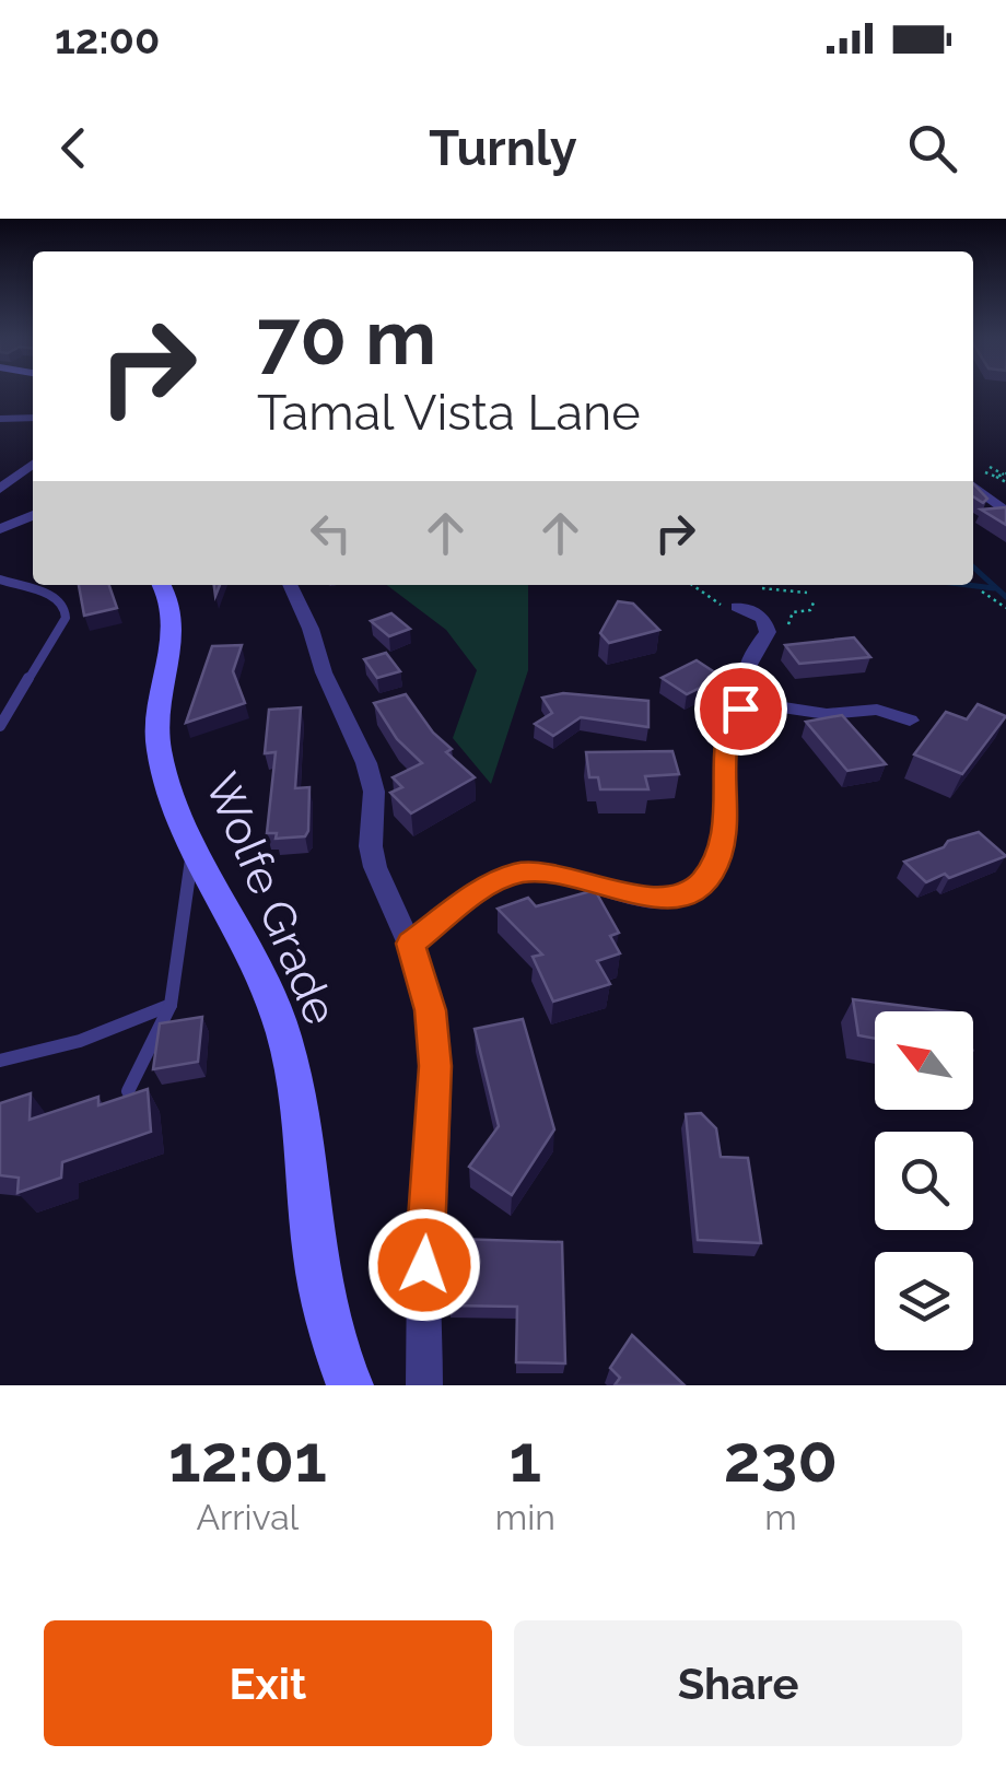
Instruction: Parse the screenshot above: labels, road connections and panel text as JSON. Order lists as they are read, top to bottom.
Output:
{
  "streets": {
    "street": ["Wolfe Grade"]
  },
  "north": "top left",
  "page": {
    "status": "12:00",
    "header": "Turnly",
    "turn": ["70 m", "Tamal Vista Lane"],
    "eta": [
      "12:01",
      "Arrival",
      "1",
      "min",
      "230",
      "m"
    ],
    "buttons": ["Exit", "Share"]
  }
}
